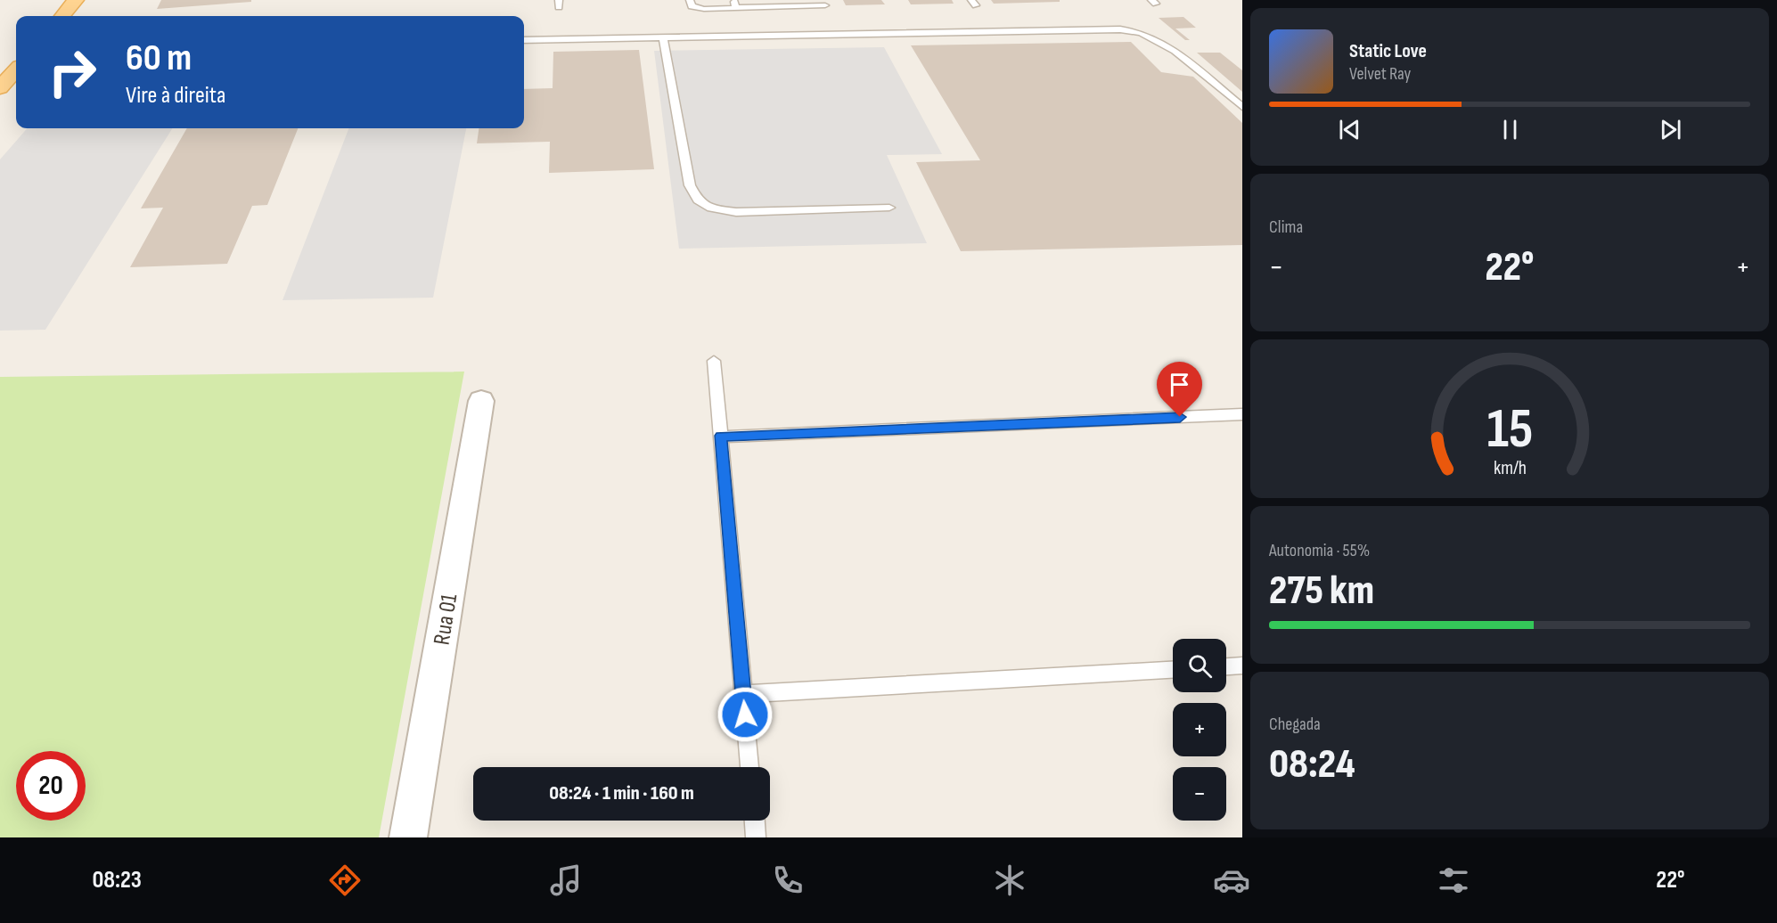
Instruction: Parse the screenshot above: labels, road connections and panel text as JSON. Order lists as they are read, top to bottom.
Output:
{
  "streets": {
    "street": ["Rua 01"]
  },
  "page": {
    "turn": ["60 m", "Vire à direita"],
    "song": ["Static Love", "Velvet Ray"],
    "tile": [
      "Clima",
      ["Autonomia · 55%", "275 km"],
      ["Chegada", "08:24"]
    ],
    "heat": ["−", "22°", "+"],
    "map_buttons": ["+", "−"],
    "limit": "20",
    "trip": "08:24 · 1 min · 160 m",
    "tabs": ["08:23", "22°"],
    "gauge": ["15", "km/h"]
  }
}
